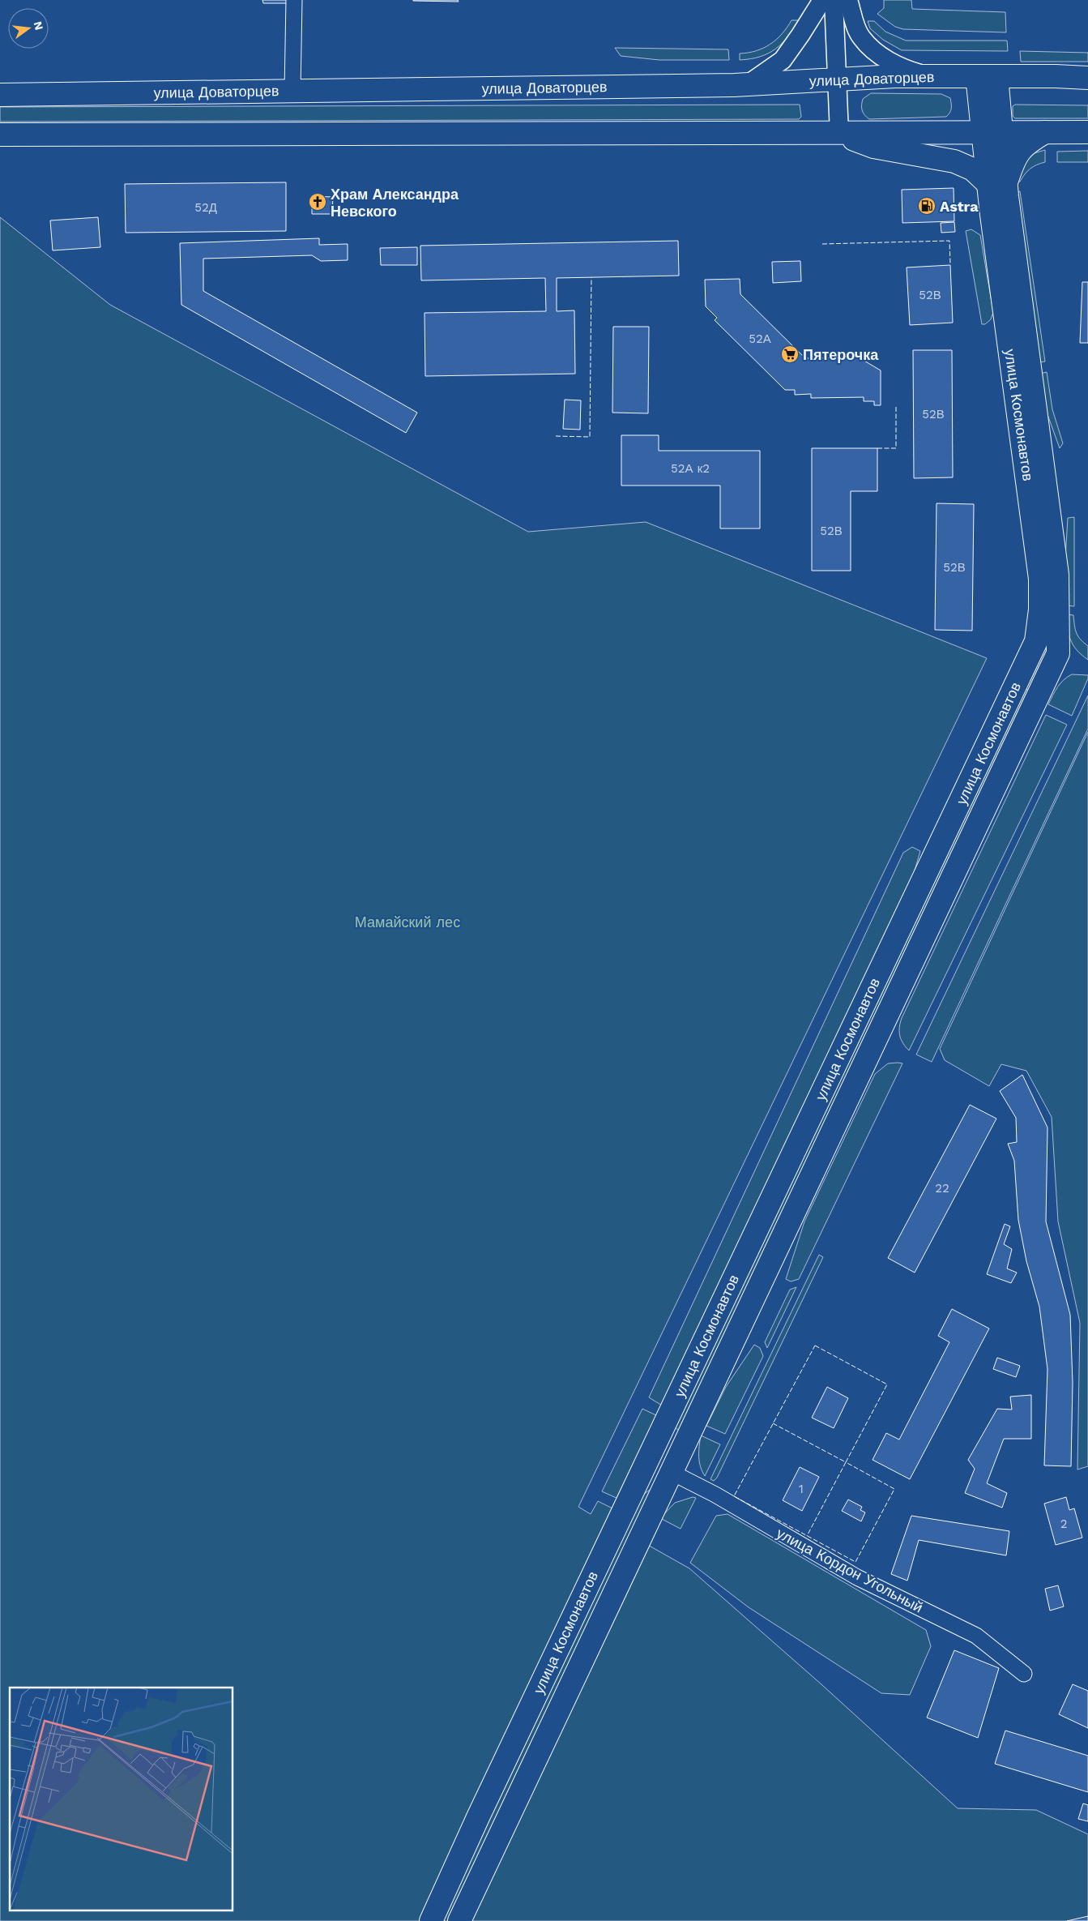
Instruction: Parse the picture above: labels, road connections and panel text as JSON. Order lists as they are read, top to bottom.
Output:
{
  "streets": {
    "main road": ["улица Доваторцев", "улица Космонавтов"],
    "street": ["улица Кордон Угольный"]
  },
  "crossings": [
    ["улица Космонавтов", "улица Кордон Угольный"]
  ],
  "parks": ["Мамайский лес"],
  "places": {
    "church": ["Храм Александра Невского"],
    "fuel station": ["Astra"],
    "supermarket": ["Пятерочка"]
  },
  "house_numbers": [
    "52Д",
    "52В",
    "52А",
    "52В",
    "52А к2",
    "52В",
    "52В",
    "22",
    "1",
    "2"
  ],
  "north": "right"
}
